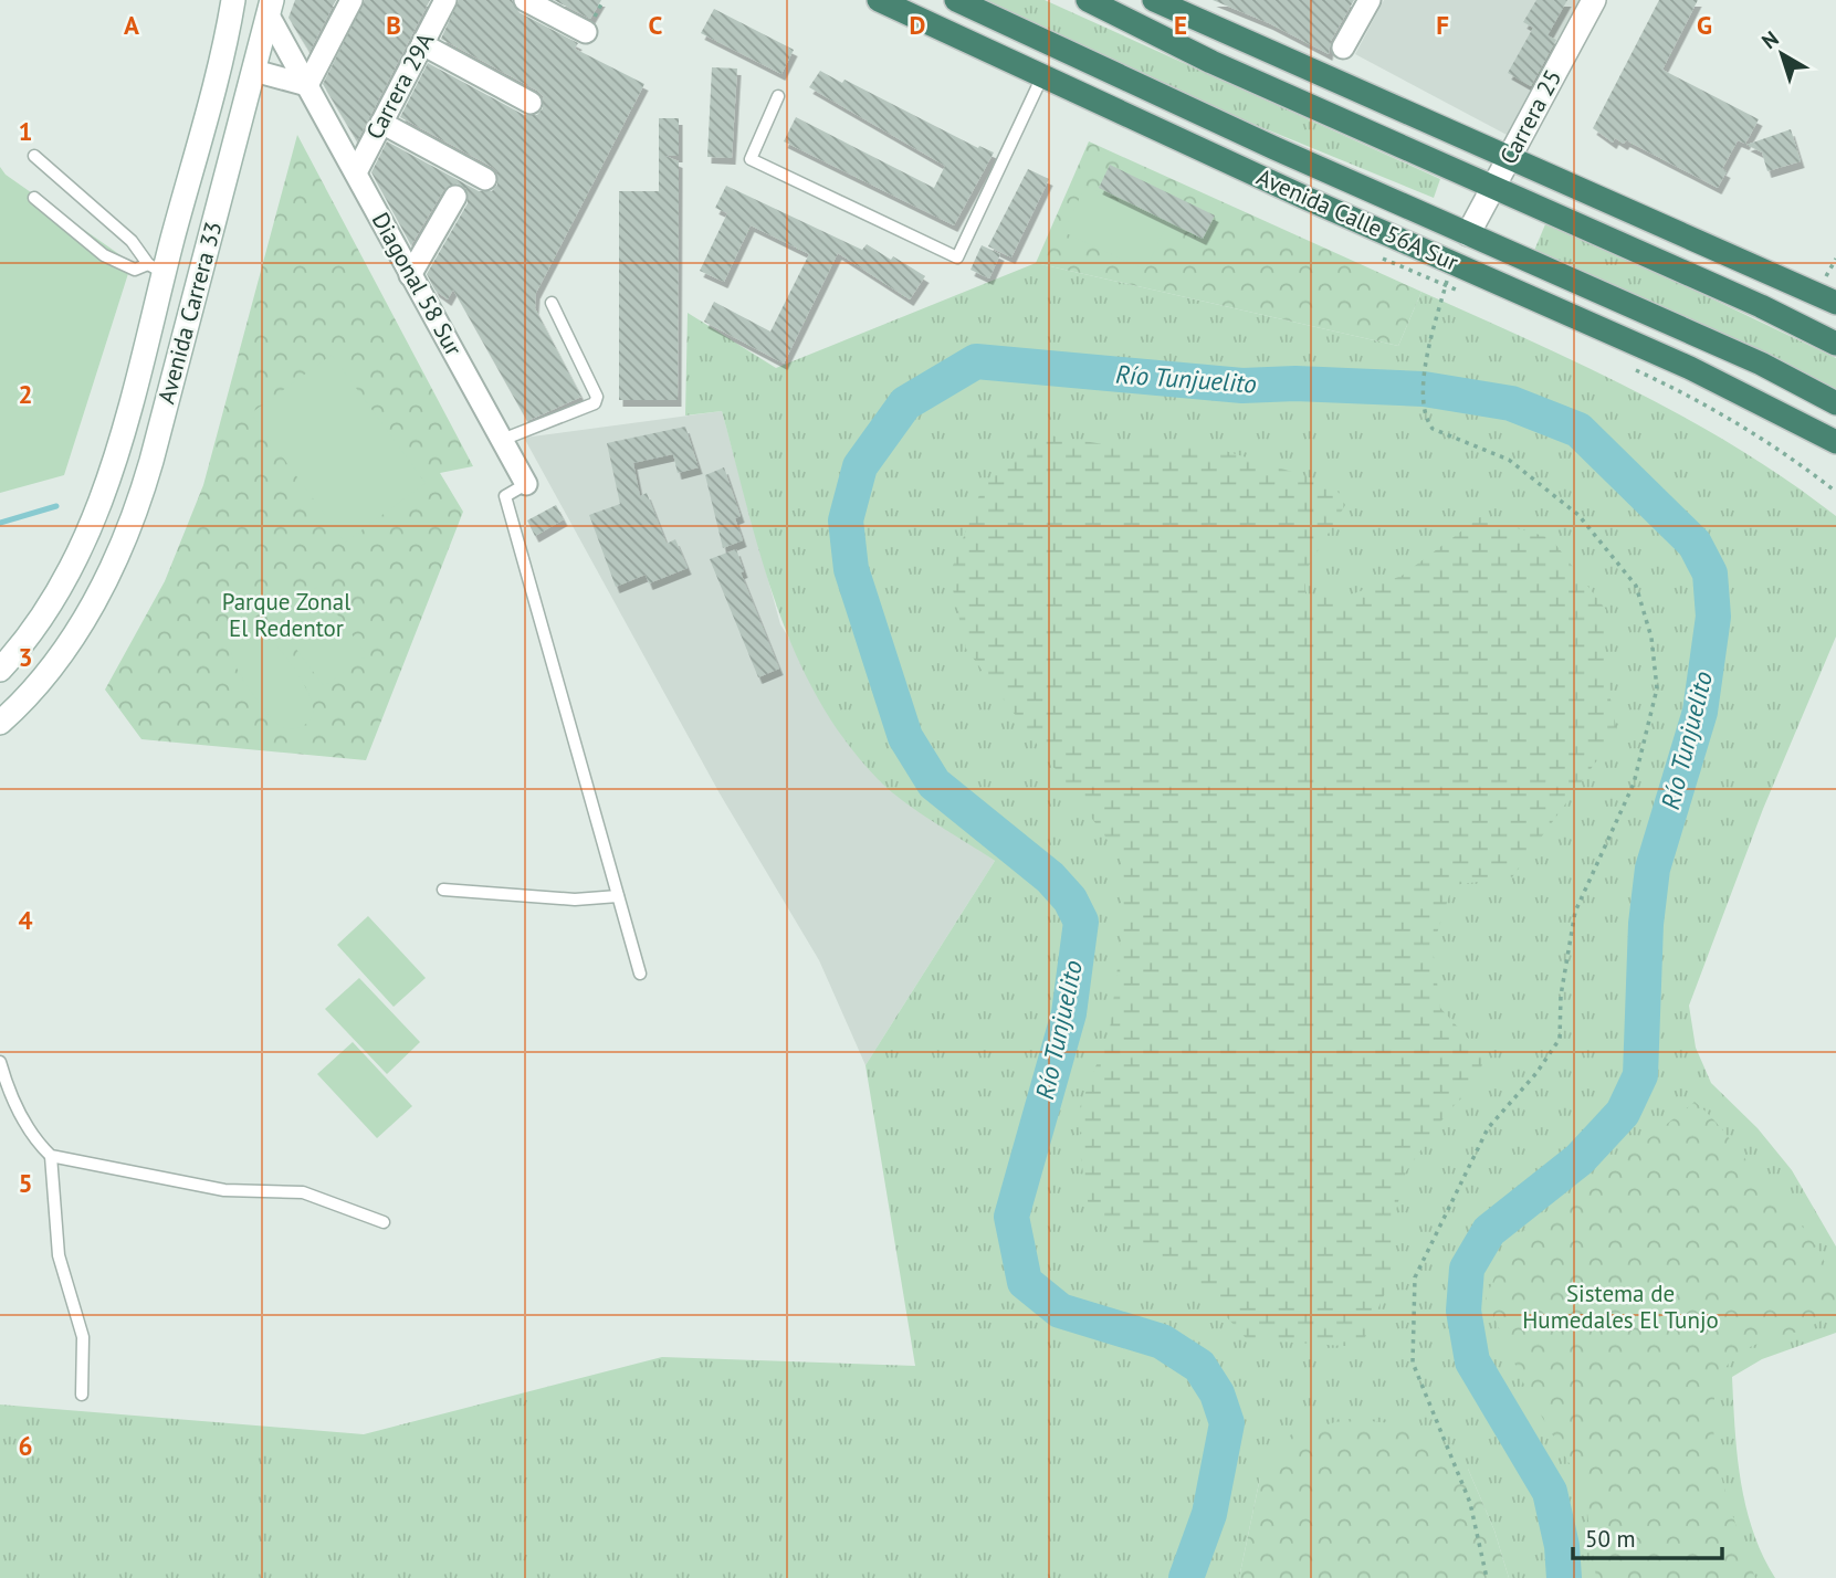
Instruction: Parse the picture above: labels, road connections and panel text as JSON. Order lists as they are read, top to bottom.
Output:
{
  "streets": {
    "highway": ["Avenida Calle 56A Sur"],
    "main road": ["Carrera 25", "Avenida Carrera 33"],
    "street": ["Carrera 29A", "Diagonal 58 Sur"]
  },
  "crossings": [
    ["Carrera 29A", "Diagonal 58 Sur"],
    ["Carrera 25", "Avenida Calle 56A Sur"],
    ["Diagonal 58 Sur", "Avenida Carrera 33"]
  ],
  "water": ["Río Tunjuelito"],
  "parks": ["Parque Zonal El Redentor", "Sistema de Humedales El Tunjo"],
  "scale_bar": "50 m",
  "north": "top left",
  "grid": {
    "columns": [
      "A",
      "B",
      "C",
      "D",
      "E",
      "F",
      "G"
    ],
    "rows": [
      "1",
      "2",
      "3",
      "4",
      "5",
      "6"
    ]
  }
}
